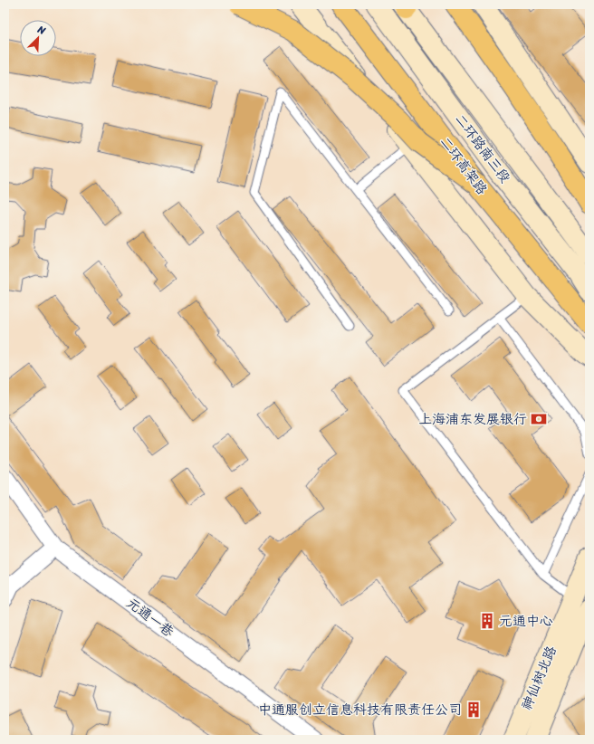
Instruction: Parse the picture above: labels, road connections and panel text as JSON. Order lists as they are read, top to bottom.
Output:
{
  "streets": {
    "highway": ["二环高架路"],
    "main road": ["二环路南三段", "神仙树北路"],
    "street": ["元通一巷"]
  },
  "places": {
    "bank": ["上海浦东发展银行"],
    "building": ["元通中心", "中通服创立信息科技有限责任公司"]
  },
  "north": "top right"
}
